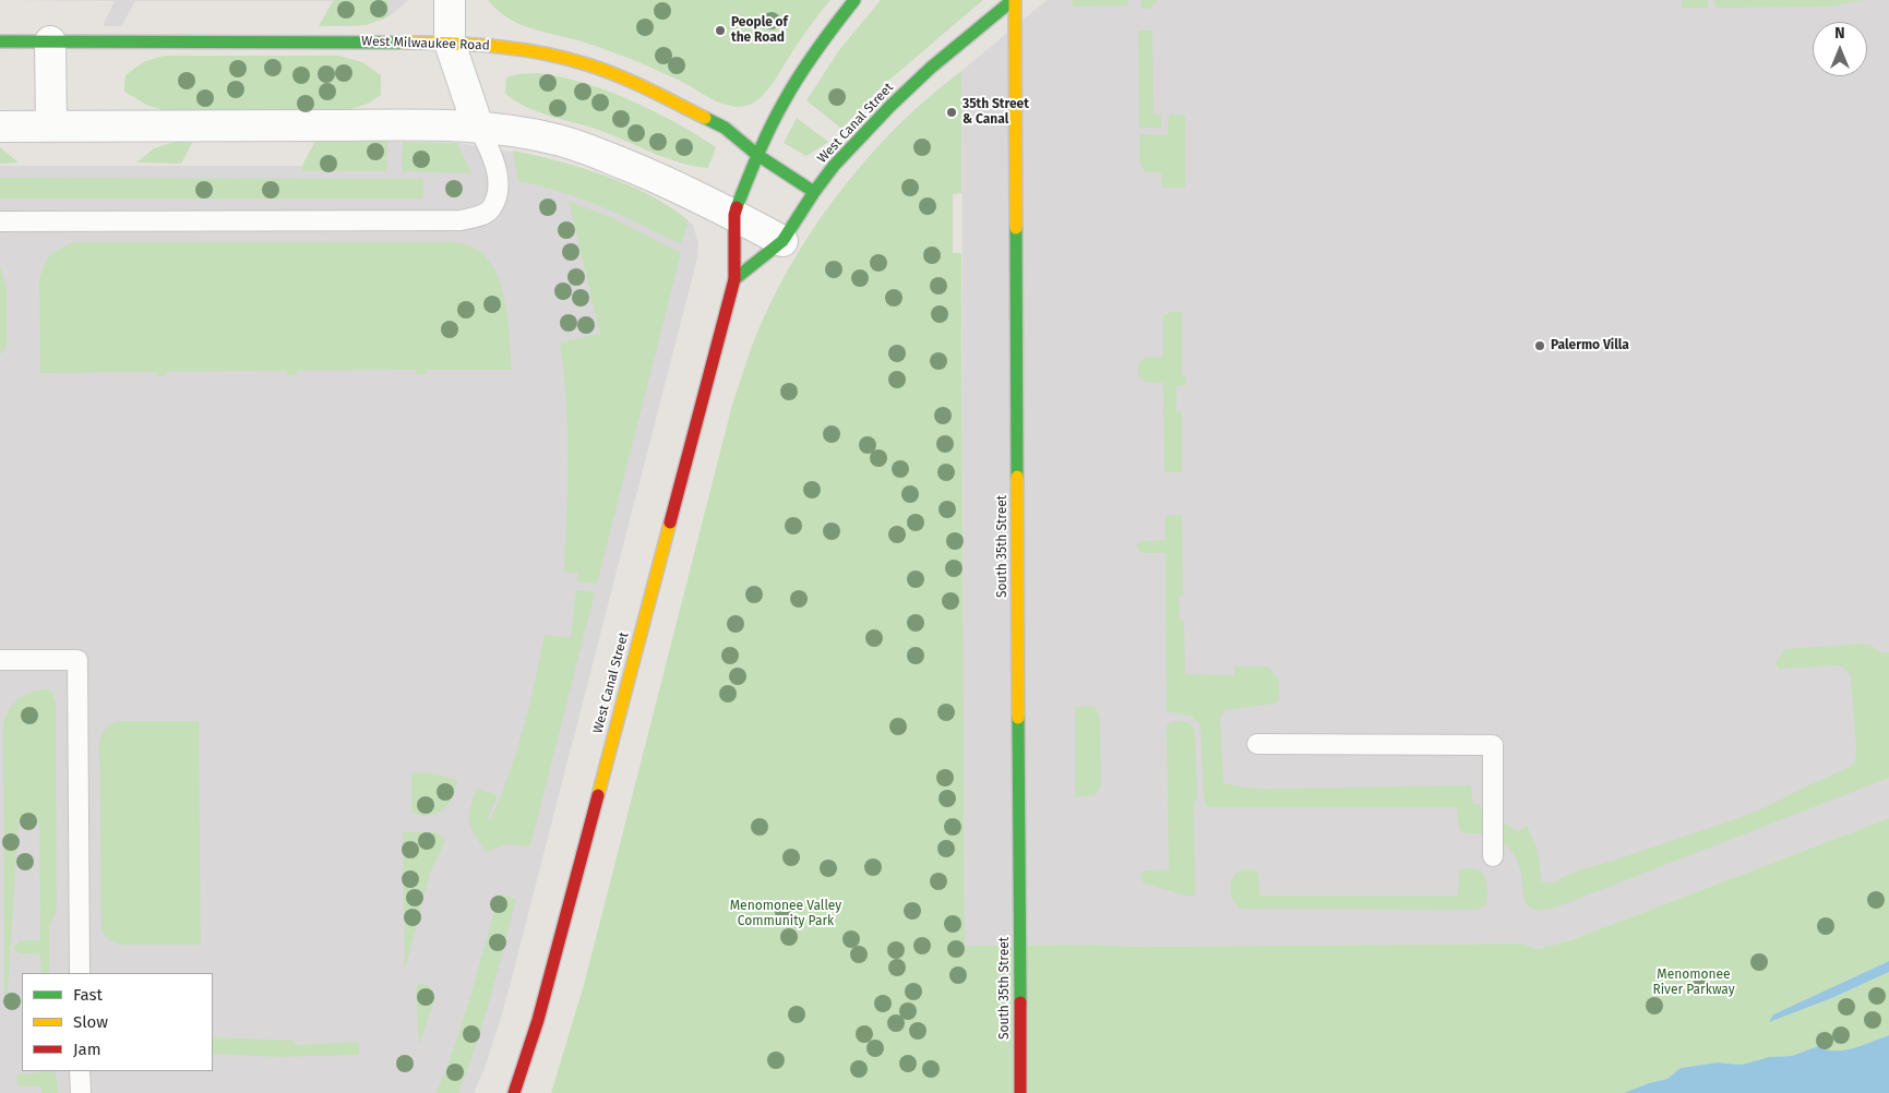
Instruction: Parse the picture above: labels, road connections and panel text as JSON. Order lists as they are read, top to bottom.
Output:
{
  "streets": {
    "street": ["West Milwaukee Road", "West Canal Street", "South 35th Street"]
  },
  "crossings": [
    ["West Milwaukee Road", "West Canal Street"],
    ["West Canal Street", "South 35th Street"]
  ],
  "parks": ["Menomonee Valley Community Park", "Menomonee River Parkway"],
  "places": ["People of the Road", "35th Street & Canal", "Palermo Villa"],
  "legend": ["Fast", "Slow", "Jam"],
  "north": "top"
}
